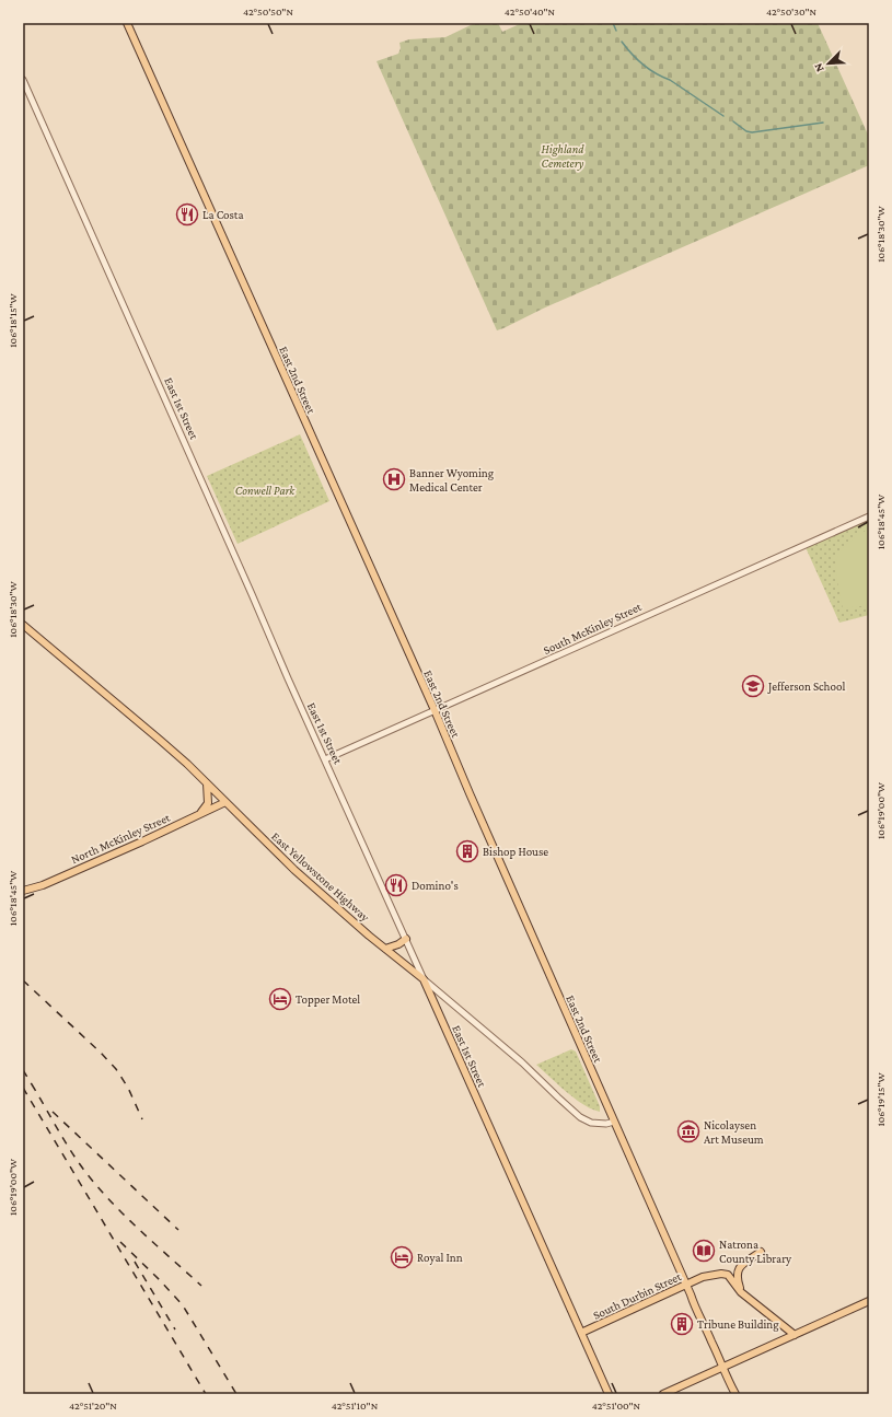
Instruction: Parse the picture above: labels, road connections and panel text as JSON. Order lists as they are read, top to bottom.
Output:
{
  "streets": {
    "main road": [
      "East 2nd Street",
      "East 1st Street",
      "North McKinley Street",
      "East Yellowstone Highway",
      "South Durbin Street"
    ],
    "street": ["South McKinley Street"]
  },
  "crossings": [
    ["East 2nd Street", "South McKinley Street"],
    ["East 2nd Street", "East Yellowstone Highway"],
    ["East 2nd Street", "South Durbin Street"],
    ["East 1st Street", "South McKinley Street"],
    ["East 1st Street", "East Yellowstone Highway"],
    ["East 1st Street", "South Durbin Street"],
    ["North McKinley Street", "East Yellowstone Highway"]
  ],
  "parks": ["Highland Cemetery", "Conwell Park"],
  "places": {
    "restaurant": ["La Costa", "Domino's"],
    "hospital": ["Banner Wyoming Medical Center"],
    "school or university": ["Jefferson School"],
    "building": ["Bishop House", "Tribune Building"],
    "hotel": ["Topper Motel", "Royal Inn"],
    "museum": ["Nicolaysen Art Museum"],
    "library": ["Natrona County Library"]
  },
  "north": "bottom left",
  "coordinates": [
    "42°50'50\"N",
    "42°50'40\"N",
    "42°50'30\"N",
    "106°18'30\"W",
    "106°18'15\"W",
    "106°18'45\"W",
    "106°19'00\"W",
    "106°19'15\"W",
    "42°51'20\"N",
    "42°51'10\"N",
    "42°51'00\"N"
  ]
}
